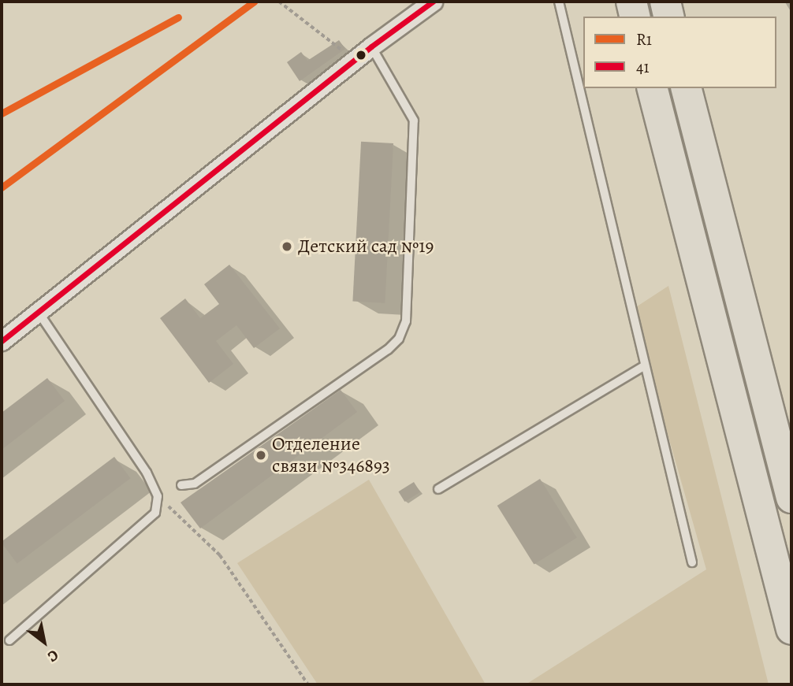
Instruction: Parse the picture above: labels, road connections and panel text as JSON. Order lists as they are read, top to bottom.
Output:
{
  "places": ["Детский сад №19", "Отделение связи №346893"],
  "lines": ["transit line R1", "transit line 41"],
  "legend": ["R1", "41"],
  "north": "bottom right"
}
